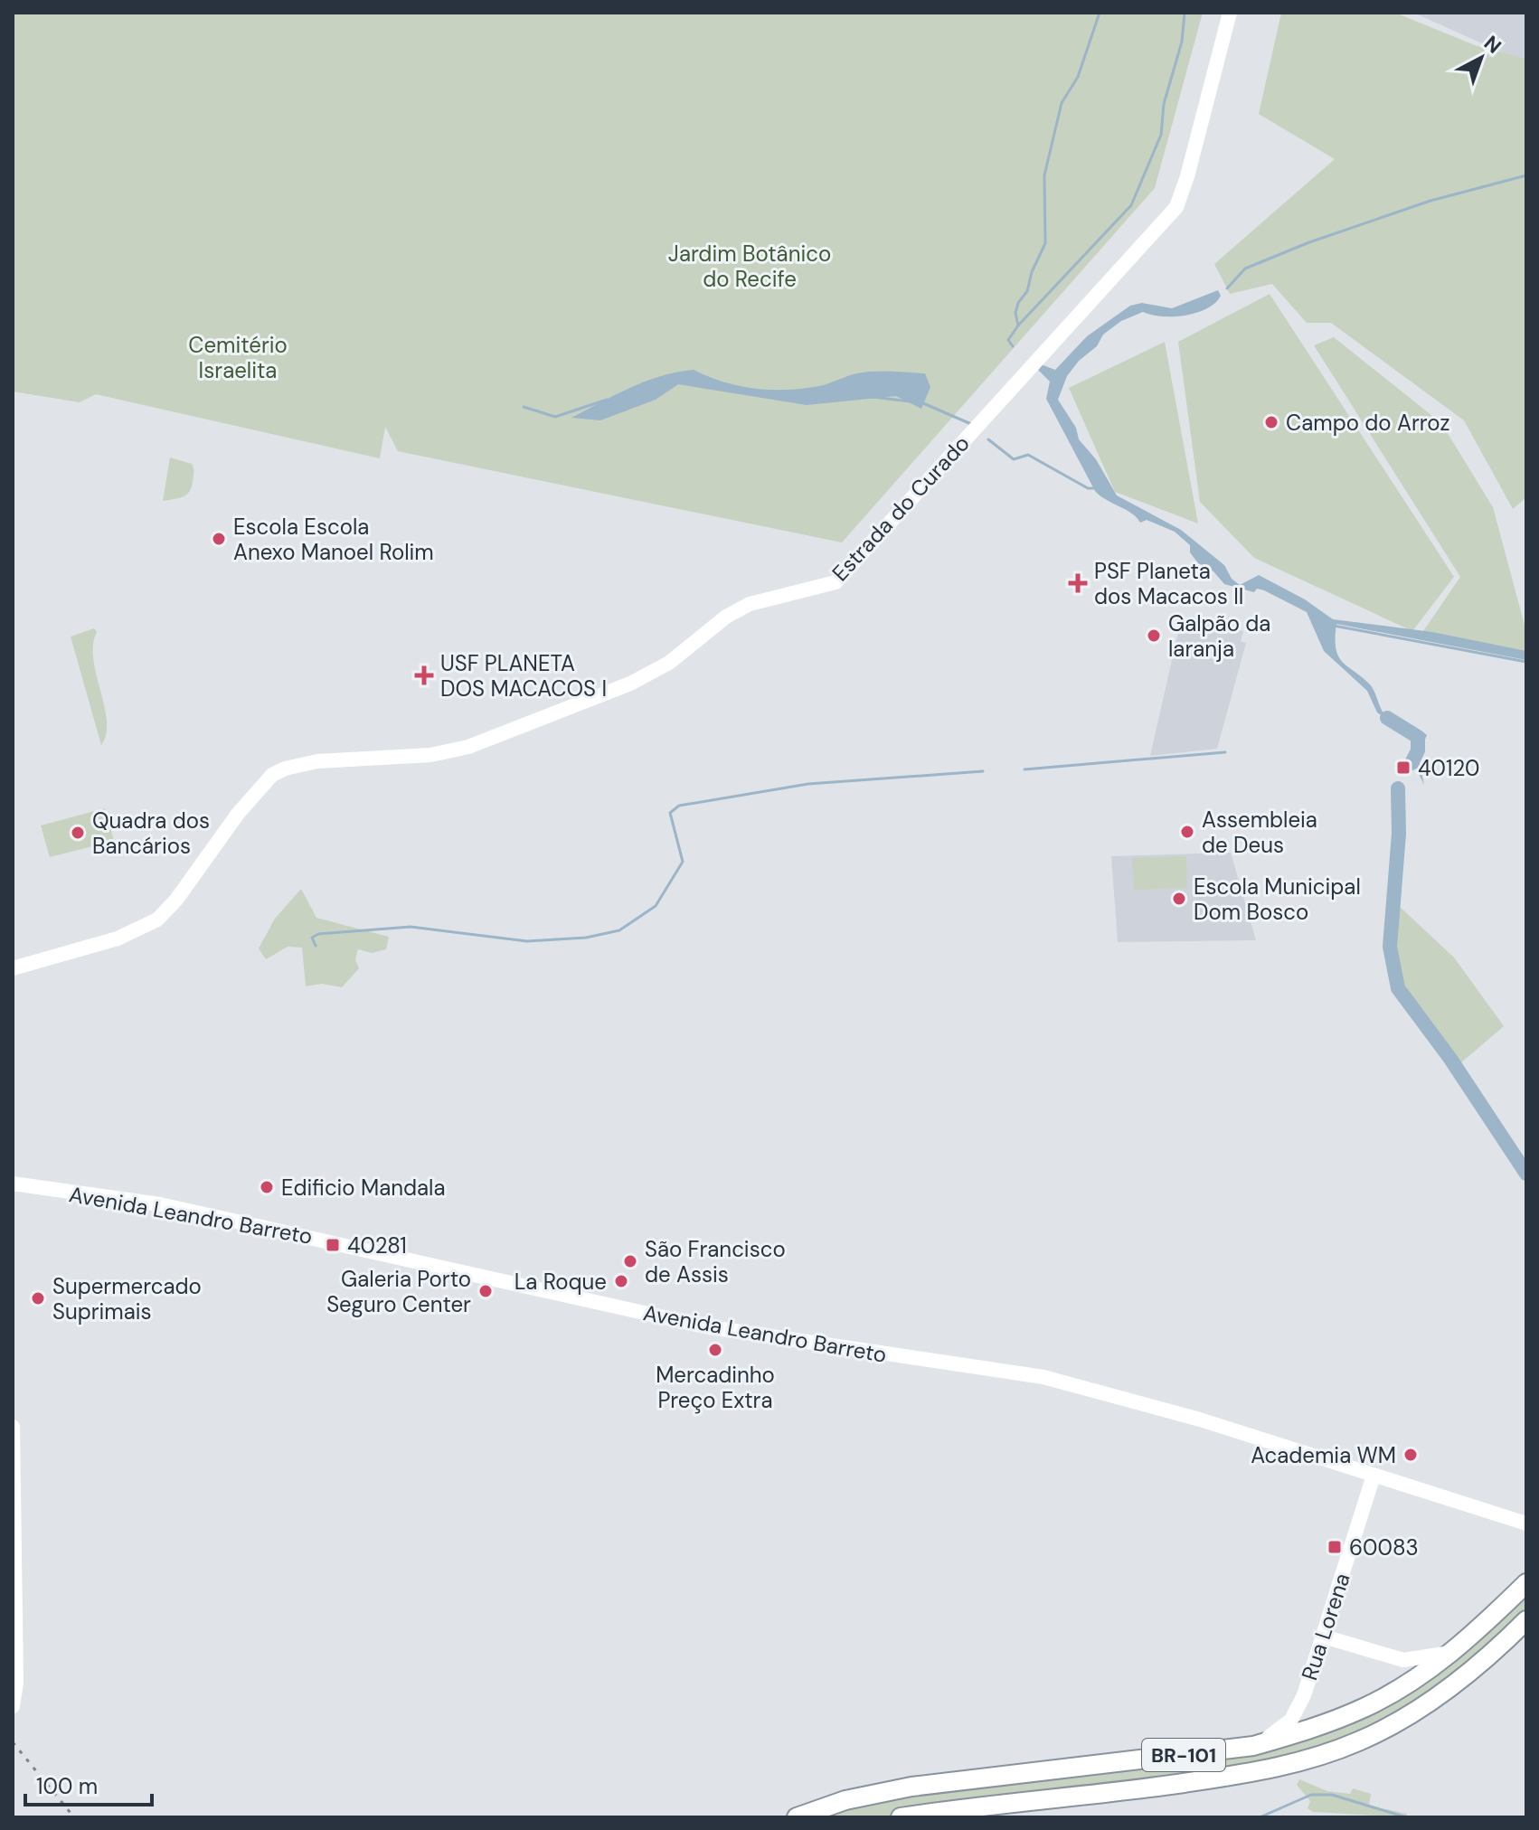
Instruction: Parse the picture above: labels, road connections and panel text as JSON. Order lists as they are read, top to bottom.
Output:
{
  "streets": {
    "highway": ["BR-101"],
    "main road": ["Estrada do Curado", "Avenida Leandro Barreto", "Rua Lorena"]
  },
  "crossings": [
    ["Avenida Leandro Barreto", "Rua Lorena"],
    ["Rua Lorena", "BR-101"]
  ],
  "parks": ["Jardim Botânico do Recife", "Cemitério Israelita"],
  "places": {
    "other": [
      "Campo do Arroz",
      "Escola Escola Anexo Manoel Rolim",
      "Galpão da laranja",
      "Assembleia de Deus",
      "Quadra dos Bancários",
      "Escola Municipal Dom Bosco",
      "Edificio Mandala",
      "São Francisco de Assis",
      "La Roque",
      "Galeria Porto Seguro Center",
      "Supermercado Suprimais",
      "Mercadinho Preço Extra",
      "Academia WM"
    ],
    "health": ["PSF Planeta dos Macacos II", "USF PLANETA DOS MACACOS I"],
    "transit": ["40120", "40281", "60083"]
  },
  "scale_bar": "100 m",
  "north": "top right"
}
